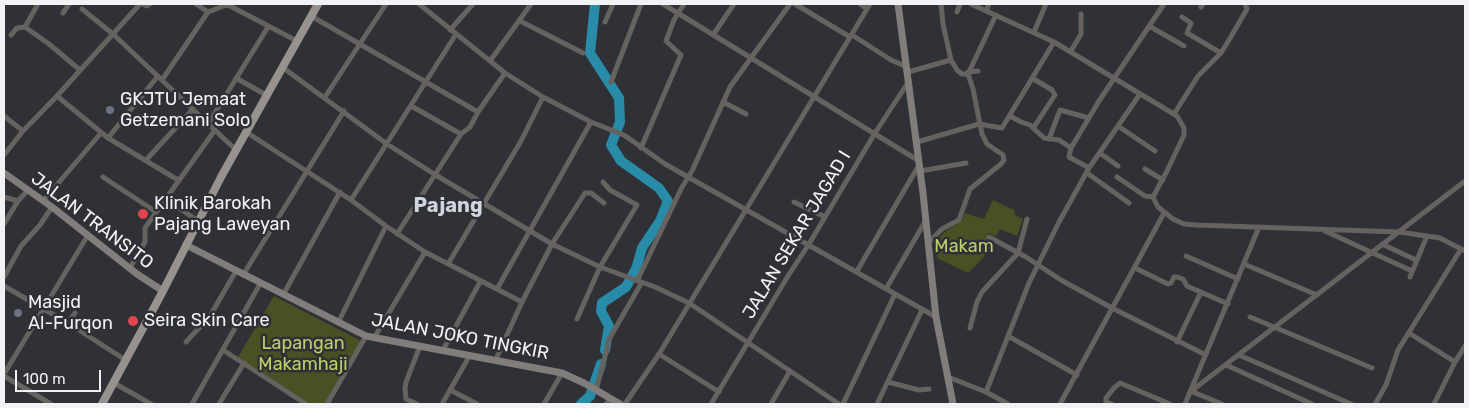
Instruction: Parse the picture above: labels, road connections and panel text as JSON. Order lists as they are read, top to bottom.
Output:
{
  "streets": {
    "main road": ["JALAN TRANSITO", "JALAN JOKO TINGKIR"],
    "street": ["JALAN SEKAR JAGAD I"]
  },
  "districts": ["Pajang"],
  "parks": ["Makam", "Lapangan Makamhaji"],
  "places": [
    "GKJTU Jemaat Getzemani Solo",
    "Klinik Barokah Pajang Laweyan",
    "Masjid Al-Furqon",
    "Seira Skin Care"
  ],
  "scale_bar": "100 m"
}
